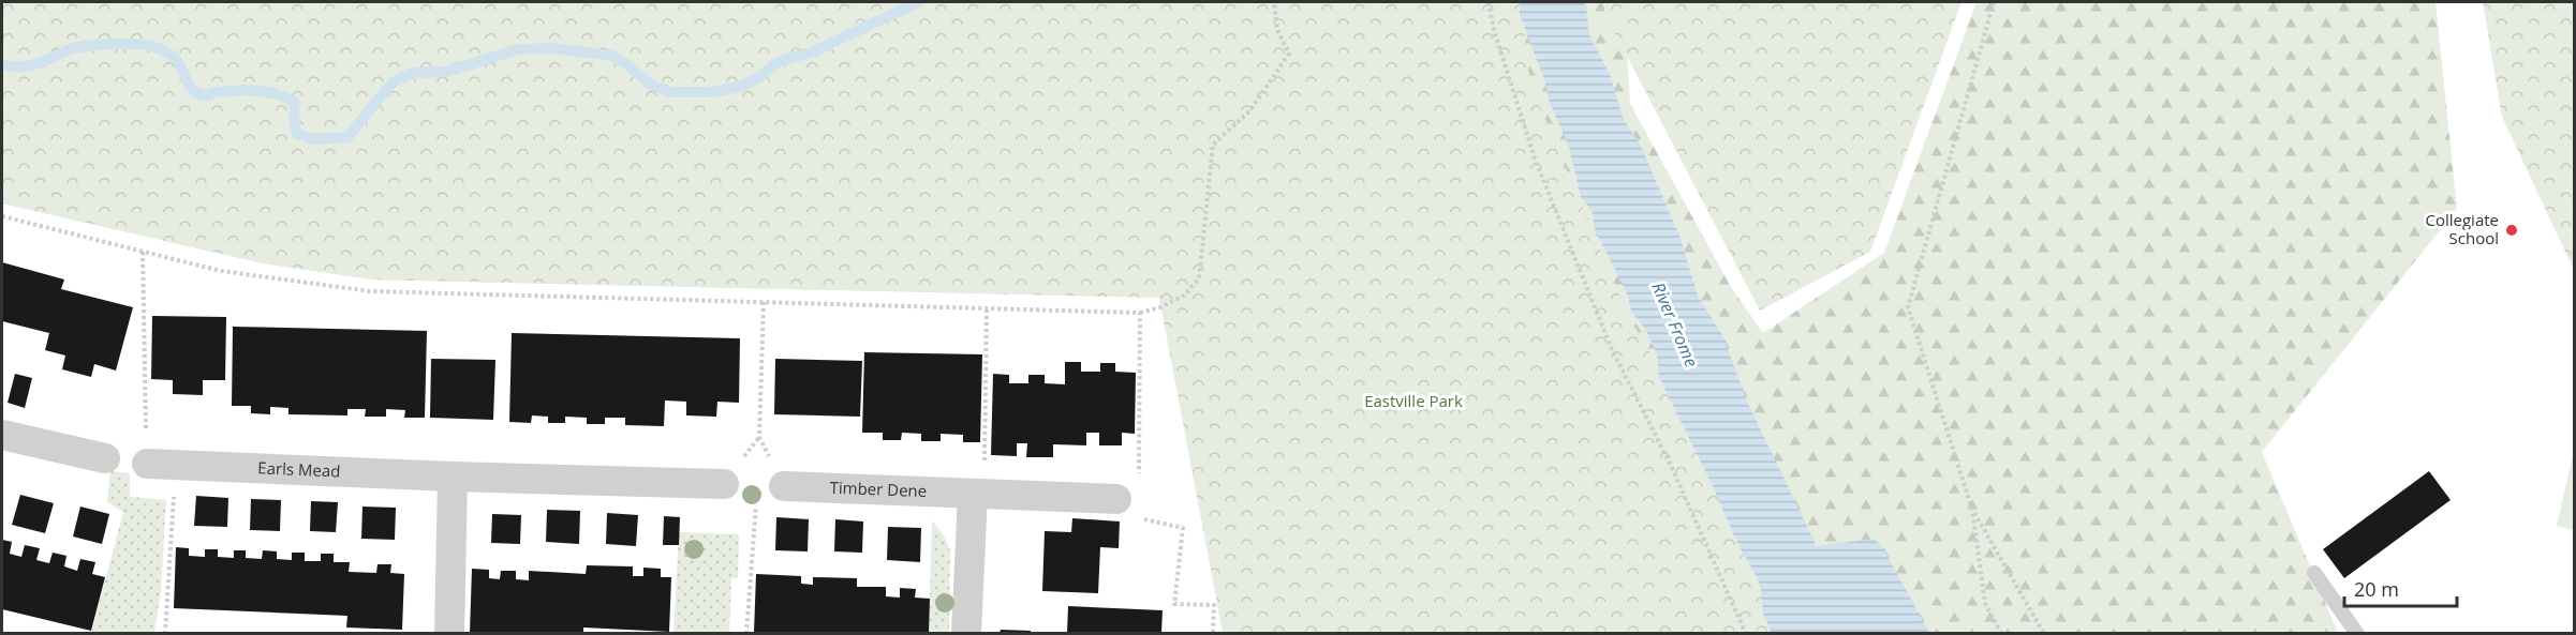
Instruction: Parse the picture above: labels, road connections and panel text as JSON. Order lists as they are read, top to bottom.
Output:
{
  "streets": {
    "street": ["Earls Mead", "Timber Dene"]
  },
  "water": ["River Frome"],
  "parks": ["Eastville Park"],
  "places": ["Collegiate School"],
  "scale_bar": "20 m"
}
